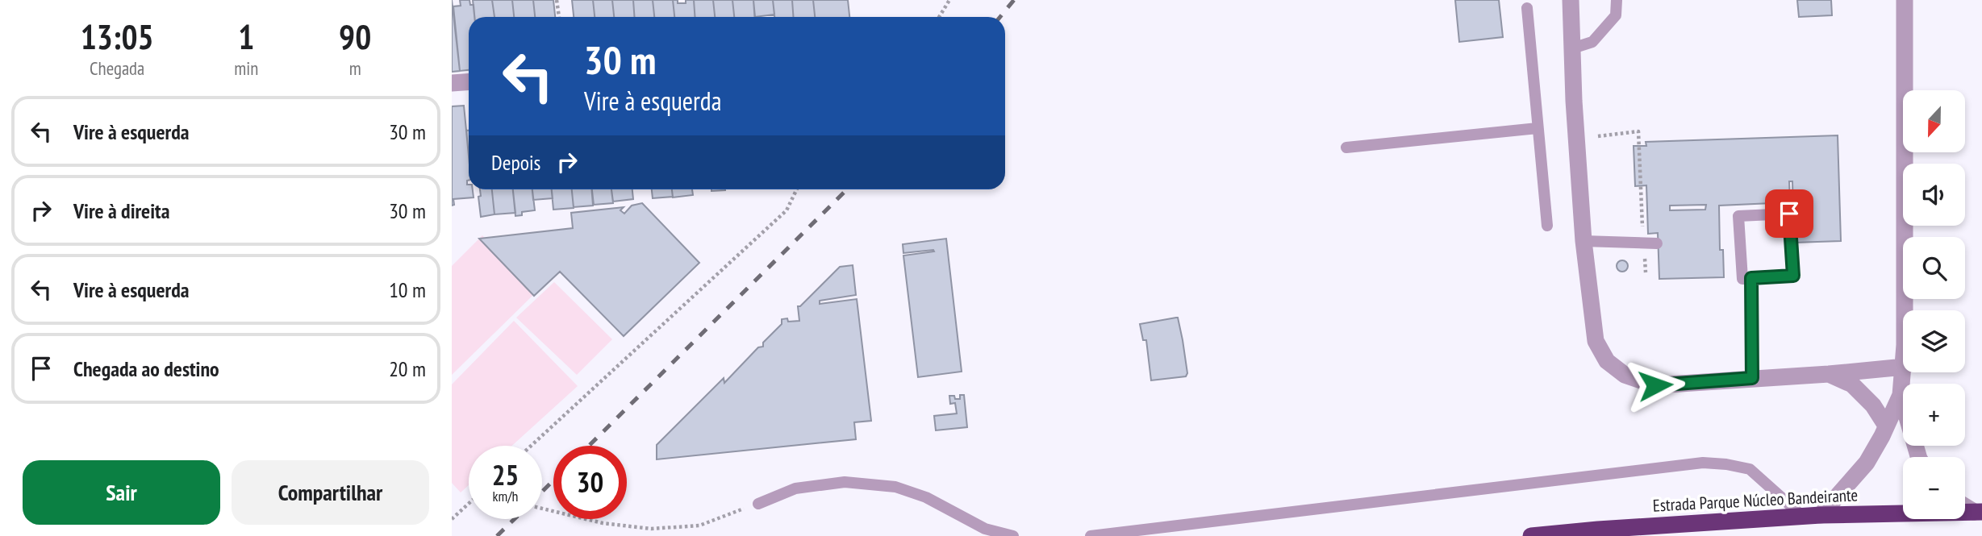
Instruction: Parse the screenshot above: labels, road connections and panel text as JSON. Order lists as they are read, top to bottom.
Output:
{
  "streets": {
    "highway": ["Estrada Parque Núcleo Bandeirante"]
  },
  "north": "bottom",
  "page": {
    "eta": [
      "13:05",
      "Chegada",
      "1",
      "min",
      "90",
      "m"
    ],
    "turn": ["30 m", "Vire à esquerda"],
    "map_buttons": ["+", "−"],
    "list": [
      {
        "name": "Vire à esquerda",
        "value": "30 m"
      },
      {
        "name": "Vire à direita",
        "value": "30 m"
      },
      {
        "name": "Vire à esquerda",
        "value": "10 m"
      },
      {
        "name": "Chegada ao destino",
        "value": "20 m"
      }
    ],
    "then": "Depois",
    "speed": "25 km/h",
    "limit": "30",
    "buttons": ["Sair", "Compartilhar"]
  }
}
